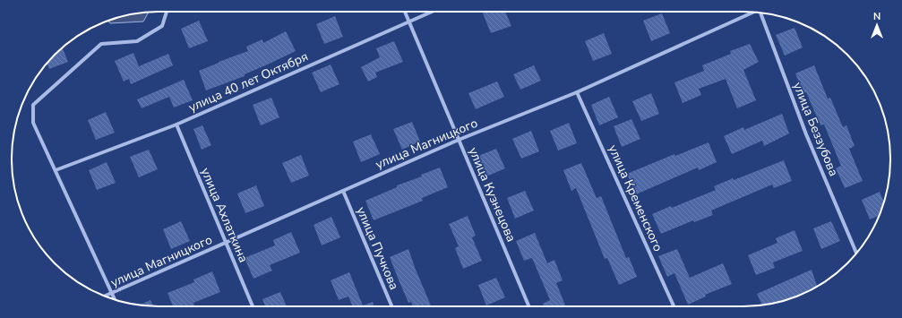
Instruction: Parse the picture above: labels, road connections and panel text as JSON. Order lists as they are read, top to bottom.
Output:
{
  "streets": {
    "street": [
      "улица 40 лет Октября",
      "улица Беззубова",
      "улица Магницкого",
      "улица Кузнецова",
      "улица Кременского",
      "улица Ахлаткина",
      "улица Пучкова"
    ]
  },
  "crossings": [
    ["улица 40 лет Октября", "улица Кузнецова"],
    ["улица 40 лет Октября", "улица Ахлаткина"],
    ["улица Магницкого", "улица Кузнецова"],
    ["улица Магницкого", "улица Кременского"],
    ["улица Магницкого", "улица Ахлаткина"],
    ["улица Магницкого", "улица Пучкова"]
  ],
  "north": "top"
}
